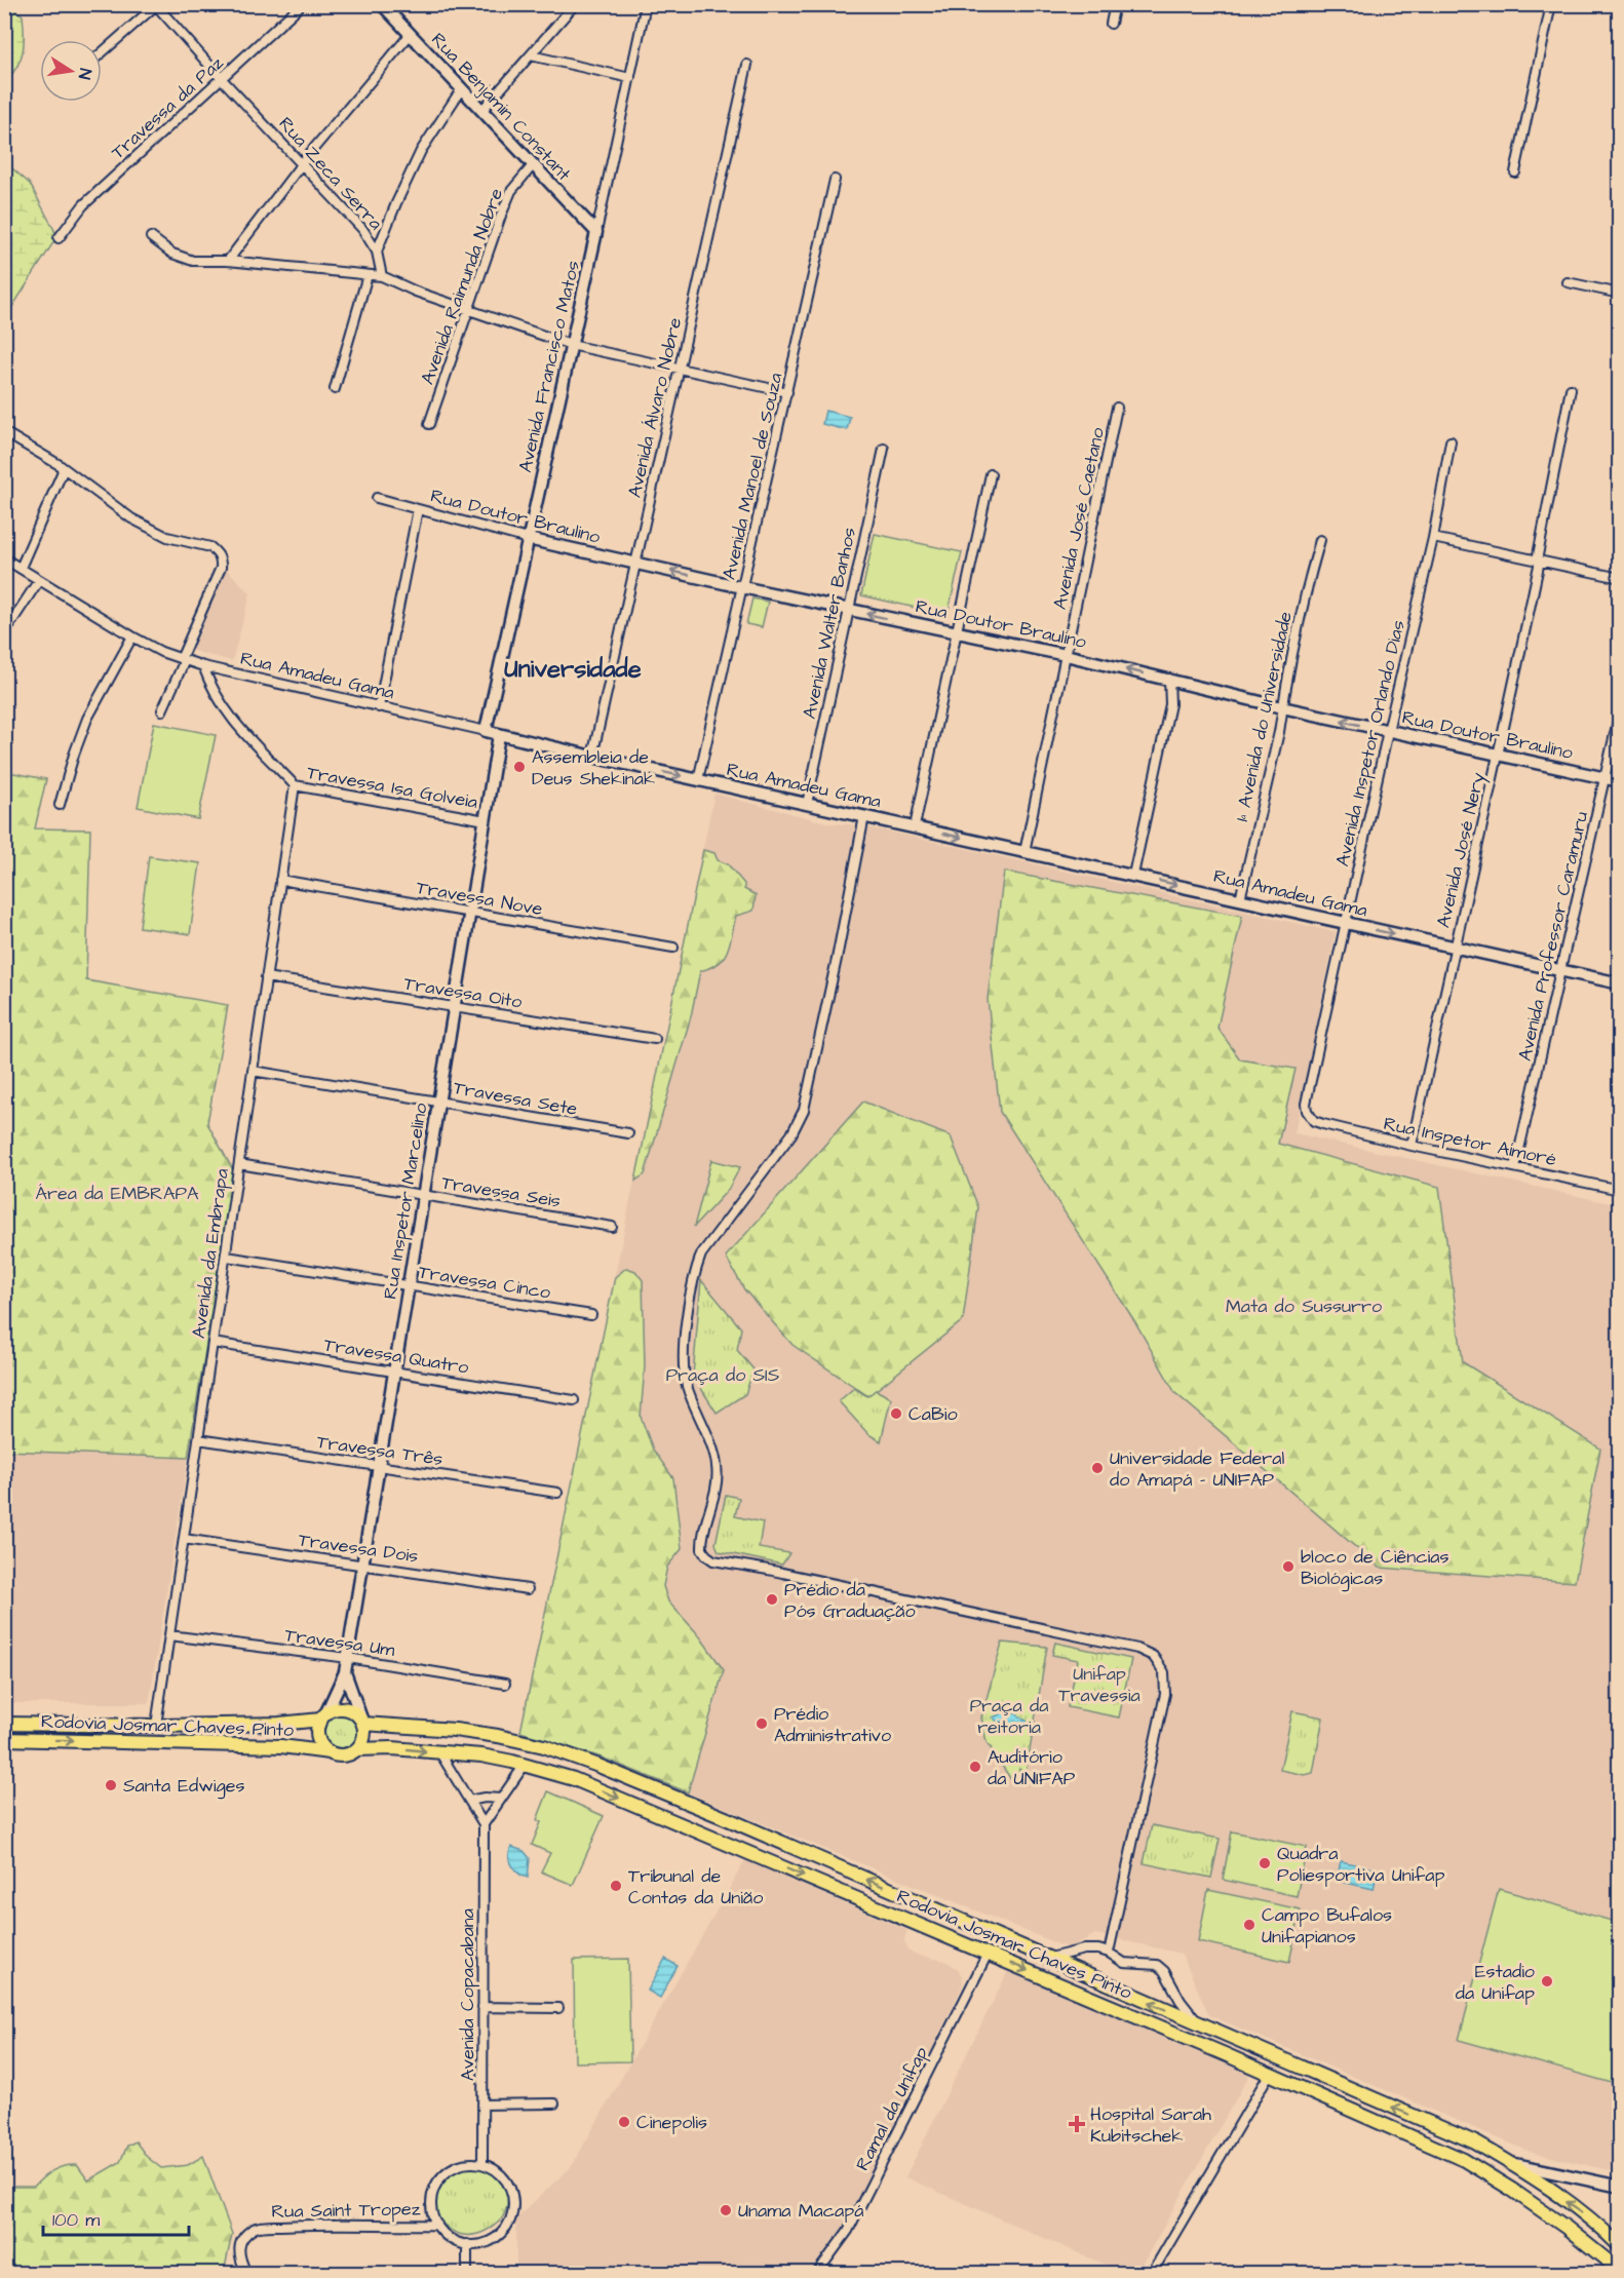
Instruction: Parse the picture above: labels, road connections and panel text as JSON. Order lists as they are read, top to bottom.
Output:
{
  "streets": {
    "main road": ["Rodovia Josmar Chaves Pinto"],
    "street": [
      "Rua Benjamin Constant",
      "Travessa da Paz",
      "Rua Zeca Serra",
      "Avenida Raimunda Nobre",
      "Avenida Francisco Matos",
      "Avenida Álvaro Nobre",
      "Avenida Manoel de Souza",
      "Rua Doutor Braulino",
      "Avenida José Caetano",
      "Avenida Walter Banhos",
      "Rua Amadeu Gama",
      "1ª Avenida do Universidade",
      "Avenida Inspetor Orlando Dias",
      "Travessa Isa Golveia",
      "Avenida José Nery",
      "Travessa Nove",
      "Avenida Professor Caramuru",
      "Travessa Oito",
      "Travessa Sete",
      "Rua Inspetor Aimoré",
      "Travessa Seis",
      "Rua Inspetor Marcelino",
      "Avenida da Embrapa",
      "Travessa Cinco",
      "Travessa Quatro",
      "Travessa Três",
      "Travessa Dois",
      "Travessa Um",
      "Avenida Copacabana",
      "Ramal da Unifap",
      "Rua Saint Tropez"
    ]
  },
  "crossings": [
    ["Rua Benjamin Constant", "Avenida Raimunda Nobre"],
    ["Rua Benjamin Constant", "Avenida Francisco Matos"],
    ["Travessa da Paz", "Rua Zeca Serra"],
    ["Avenida Francisco Matos", "Rua Doutor Braulino"],
    ["Avenida Francisco Matos", "Rua Amadeu Gama"],
    ["Avenida Álvaro Nobre", "Rua Doutor Braulino"],
    ["Avenida Álvaro Nobre", "Rua Amadeu Gama"],
    ["Avenida Manoel de Souza", "Rua Doutor Braulino"],
    ["Avenida Manoel de Souza", "Rua Amadeu Gama"],
    ["Rua Doutor Braulino", "Avenida José Caetano"],
    ["Rua Doutor Braulino", "Avenida Walter Banhos"],
    ["Rua Doutor Braulino", "1ª Avenida do Universidade"],
    ["Rua Doutor Braulino", "Avenida Inspetor Orlando Dias"],
    ["Rua Doutor Braulino", "Avenida José Nery"],
    ["Rua Doutor Braulino", "Avenida Professor Caramuru"],
    ["Avenida José Caetano", "Rua Amadeu Gama"],
    ["Avenida Walter Banhos", "Rua Amadeu Gama"],
    ["Rua Amadeu Gama", "1ª Avenida do Universidade"],
    ["Rua Amadeu Gama", "Avenida Inspetor Orlando Dias"],
    ["Rua Amadeu Gama", "Avenida José Nery"],
    ["Rua Amadeu Gama", "Avenida Professor Caramuru"],
    ["Rua Amadeu Gama", "Rua Inspetor Marcelino"],
    ["Avenida Inspetor Orlando Dias", "Rua Inspetor Aimoré"],
    ["Travessa Isa Golveia", "Rua Inspetor Marcelino"],
    ["Travessa Isa Golveia", "Avenida da Embrapa"],
    ["Avenida José Nery", "Rua Inspetor Aimoré"],
    ["Travessa Nove", "Rua Inspetor Marcelino"],
    ["Travessa Nove", "Avenida da Embrapa"],
    ["Avenida Professor Caramuru", "Rua Inspetor Aimoré"],
    ["Travessa Oito", "Rua Inspetor Marcelino"],
    ["Travessa Oito", "Avenida da Embrapa"],
    ["Travessa Sete", "Rua Inspetor Marcelino"],
    ["Travessa Sete", "Avenida da Embrapa"],
    ["Travessa Seis", "Rua Inspetor Marcelino"],
    ["Travessa Seis", "Avenida da Embrapa"],
    ["Rua Inspetor Marcelino", "Travessa Cinco"],
    ["Rua Inspetor Marcelino", "Travessa Quatro"],
    ["Rua Inspetor Marcelino", "Travessa Três"],
    ["Rua Inspetor Marcelino", "Travessa Dois"],
    ["Rua Inspetor Marcelino", "Travessa Um"],
    ["Rua Inspetor Marcelino", "Rodovia Josmar Chaves Pinto"],
    ["Avenida da Embrapa", "Travessa Cinco"],
    ["Avenida da Embrapa", "Travessa Quatro"],
    ["Avenida da Embrapa", "Travessa Três"],
    ["Avenida da Embrapa", "Travessa Dois"],
    ["Avenida da Embrapa", "Travessa Um"],
    ["Avenida da Embrapa", "Rodovia Josmar Chaves Pinto"],
    ["Rodovia Josmar Chaves Pinto", "Ramal da Unifap"],
    ["Avenida Copacabana", "Rua Saint Tropez"]
  ],
  "districts": ["Universidade"],
  "parks": [
    "Área da EMBRAPA",
    "Mata do Sussurro",
    "Praça do SIS",
    "Unifap Travessia",
    "Praça da reitoria"
  ],
  "places": {
    "other": [
      "Assembleia de Deus Shekinak",
      "CaBio",
      "Universidade Federal do Amapá - UNIFAP",
      "bloco de Ciências Biológicas",
      "Prédio da Pós Graduação",
      "Prédio Administrativo",
      "Auditório da UNIFAP",
      "Santa Edwiges",
      "Quadra Poliesportiva Unifap",
      "Tribunal de Contas da União",
      "Campo Bufalos Unifapianos",
      "Estadio da Unifap",
      "Cinepolis",
      "Unama Macapá"
    ],
    "health": ["Hospital Sarah Kubitschek"]
  },
  "scale_bar": "100 m",
  "north": "right"
}
